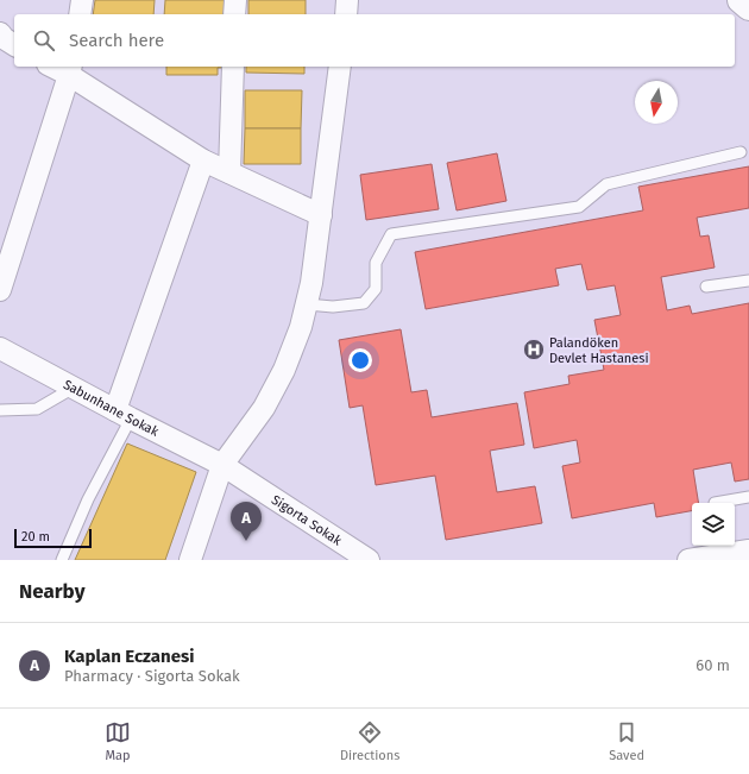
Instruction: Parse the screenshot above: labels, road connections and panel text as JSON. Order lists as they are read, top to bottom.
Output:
{
  "streets": {
    "street": ["Sabunhane Sokak", "Sigorta Sokak"]
  },
  "crossings": [
    ["Sabunhane Sokak", "Sigorta Sokak"]
  ],
  "places": {
    "hospital": ["Palandöken Devlet Hastanesi"]
  },
  "scale_bar": "20 m",
  "north": "bottom",
  "page": {
    "search": "Search here",
    "pins": "A",
    "scale": "20 m",
    "heading": "Nearby",
    "list": [
      {
        "mark": "A",
        "name": "Kaplan Eczanesi",
        "note": "Pharmacy · Sigorta Sokak",
        "value": "60 m"
      }
    ],
    "nav": ["Map", "Directions", "Saved"]
  }
}
